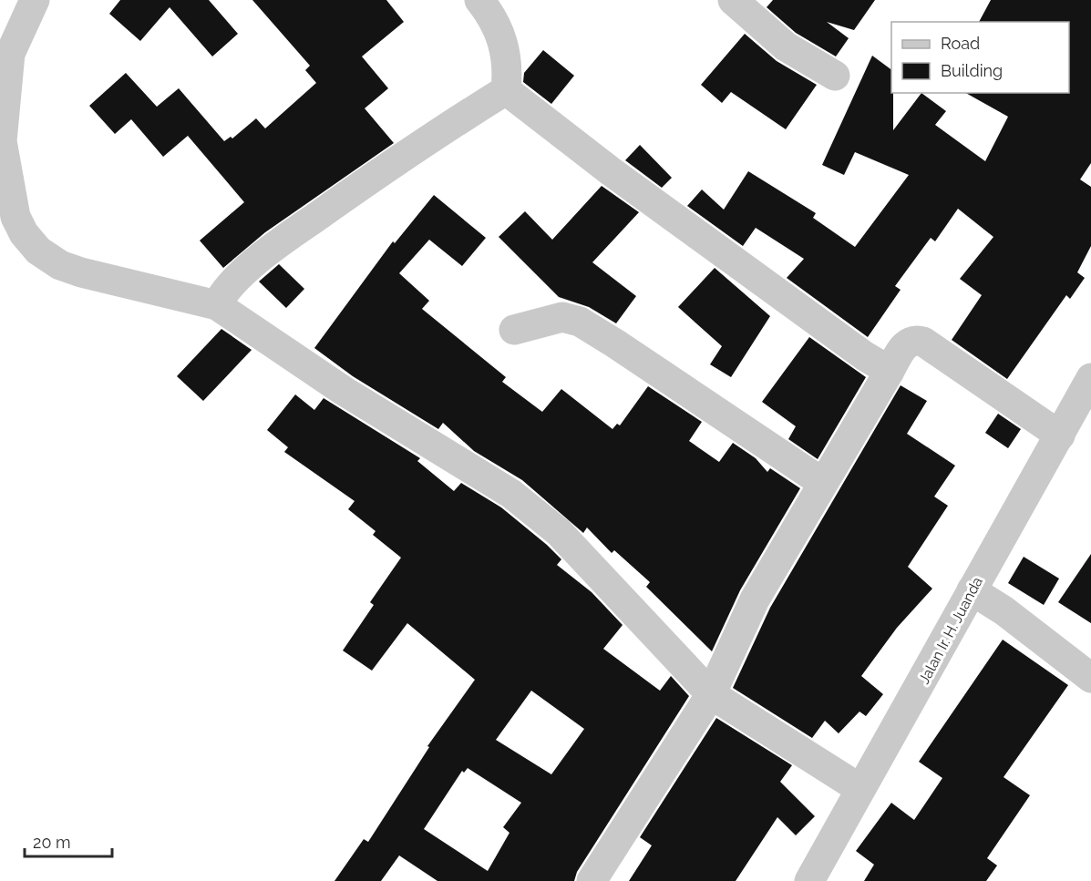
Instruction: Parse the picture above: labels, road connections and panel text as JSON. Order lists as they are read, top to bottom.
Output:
{
  "streets": {
    "street": ["Jalan Ir. H. Juanda"]
  },
  "legend": ["Road", "Building"],
  "scale_bar": "20 m"
}
